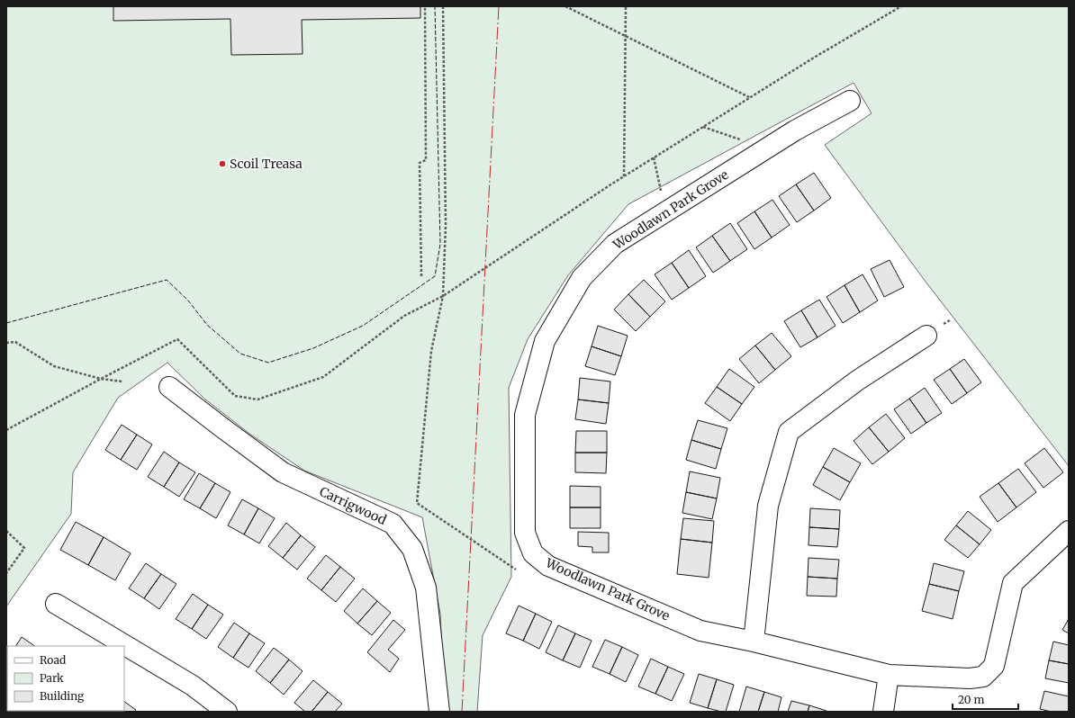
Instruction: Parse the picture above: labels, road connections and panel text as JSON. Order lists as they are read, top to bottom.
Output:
{
  "streets": {
    "street": ["Woodlawn Park Grove", "Carrigwood"]
  },
  "places": ["Scoil Treasa"],
  "legend": ["Road", "Park", "Building"],
  "scale_bar": "20 m"
}
